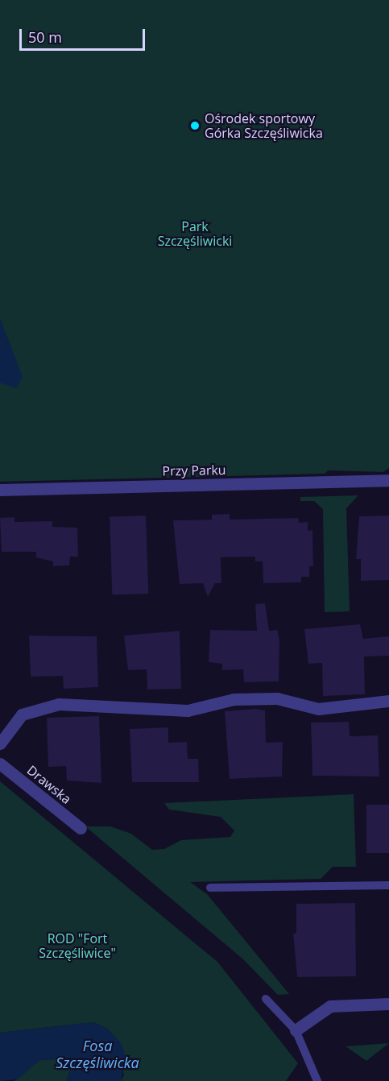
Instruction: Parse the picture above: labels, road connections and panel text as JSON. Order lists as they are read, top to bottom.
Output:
{
  "streets": {
    "street": ["Przy Parku", "Drawska"]
  },
  "water": ["Fosa Szczęśliwicka"],
  "parks": ["Park Szczęśliwicki", "ROD \"Fort Szczęśliwice\""],
  "places": ["Ośrodek sportowy Górka Szczęśliwicka"],
  "scale_bar": "50 m"
}
